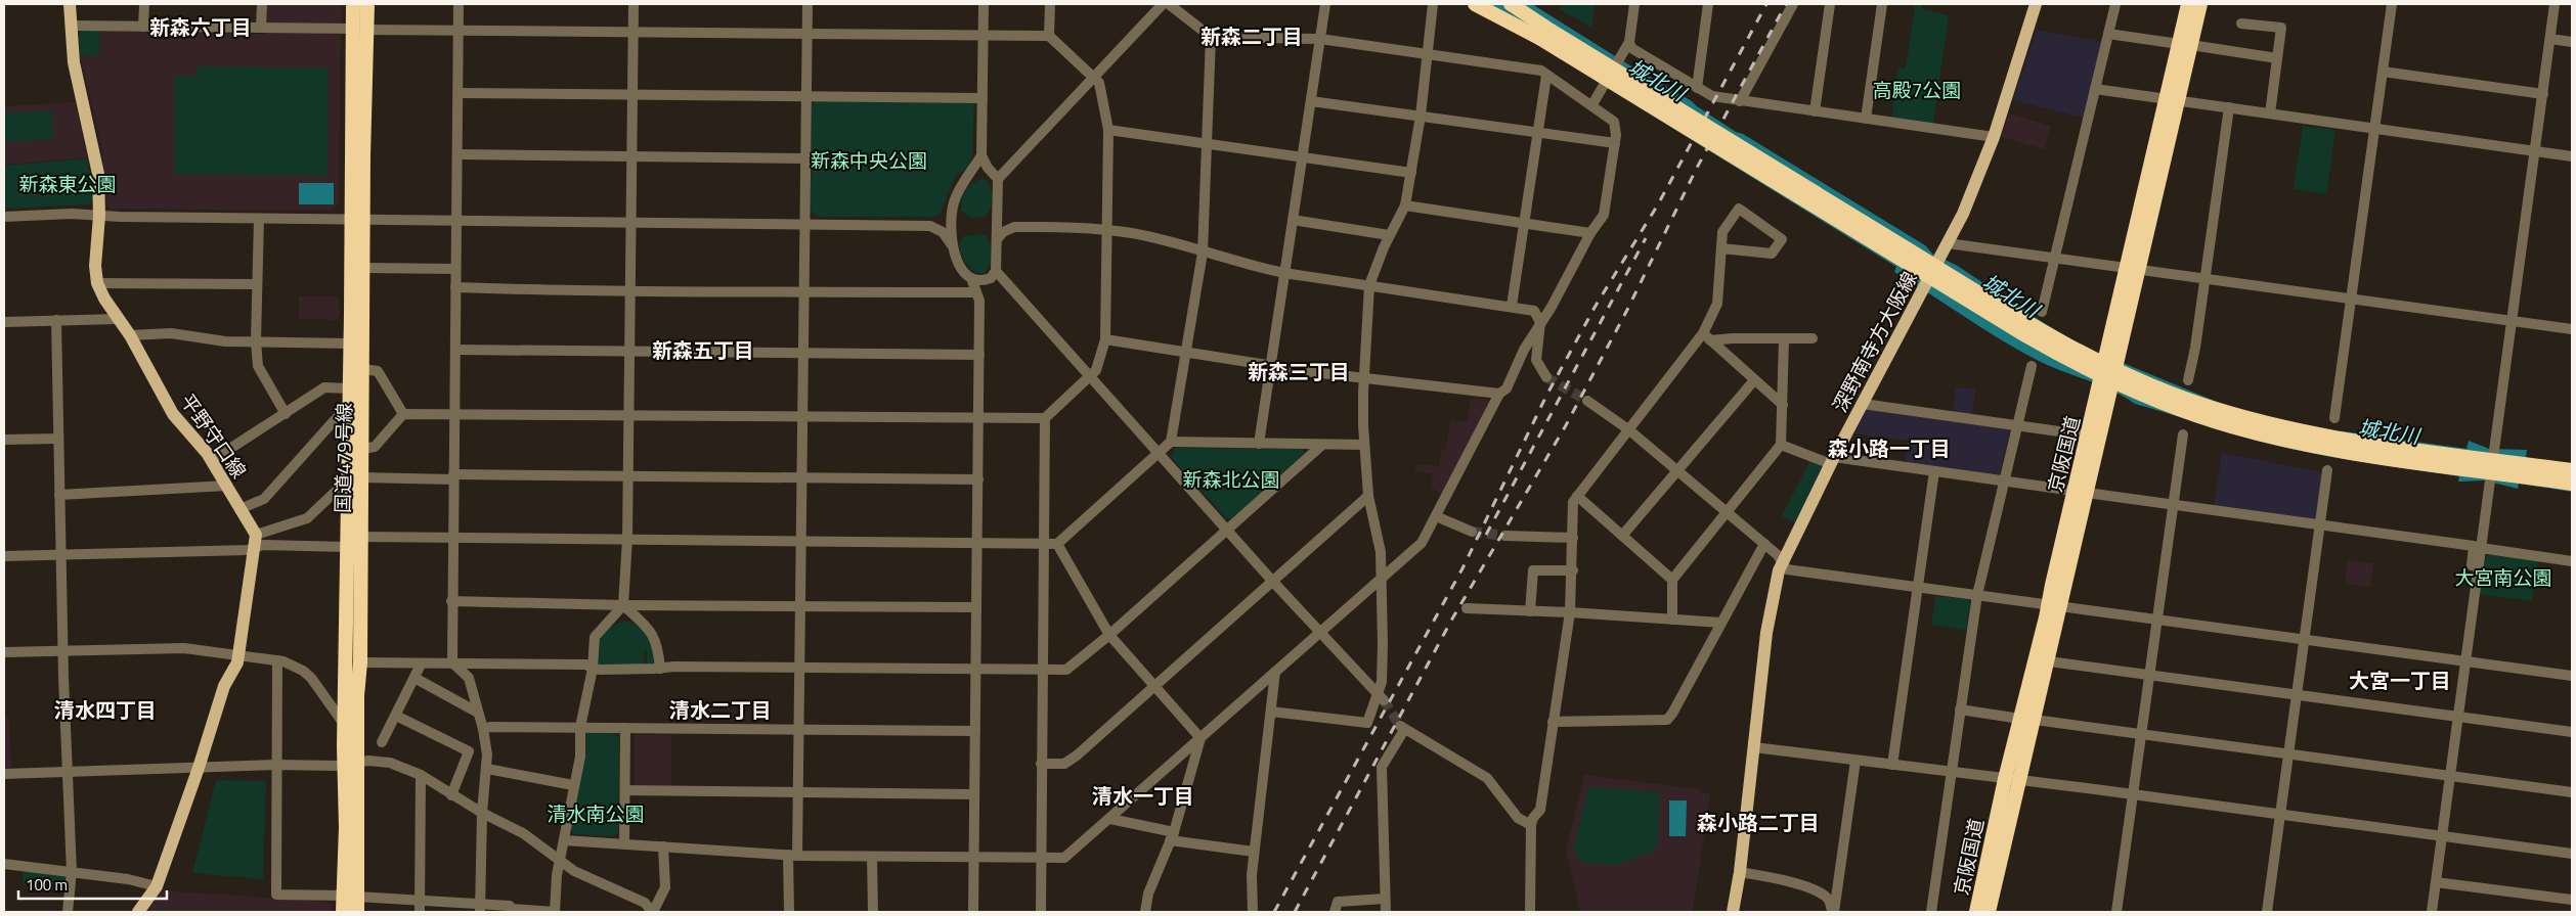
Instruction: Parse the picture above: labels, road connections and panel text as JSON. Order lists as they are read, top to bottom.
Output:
{
  "streets": {
    "highway": ["京阪国道", "国道479号線"],
    "main road": ["深野南寺方大阪線", "平野守口線"]
  },
  "districts": [
    "新森六丁目",
    "新森二丁目",
    "新森五丁目",
    "新森三丁目",
    "森小路一丁目",
    "大宮一丁目",
    "清水四丁目",
    "清水二丁目",
    "清水一丁目",
    "森小路二丁目"
  ],
  "water": ["城北川"],
  "parks": [
    "高殿7公園",
    "新森中央公園",
    "新森東公園",
    "新森北公園",
    "大宮南公園",
    "清水南公園"
  ],
  "scale_bar": "100 m"
}
